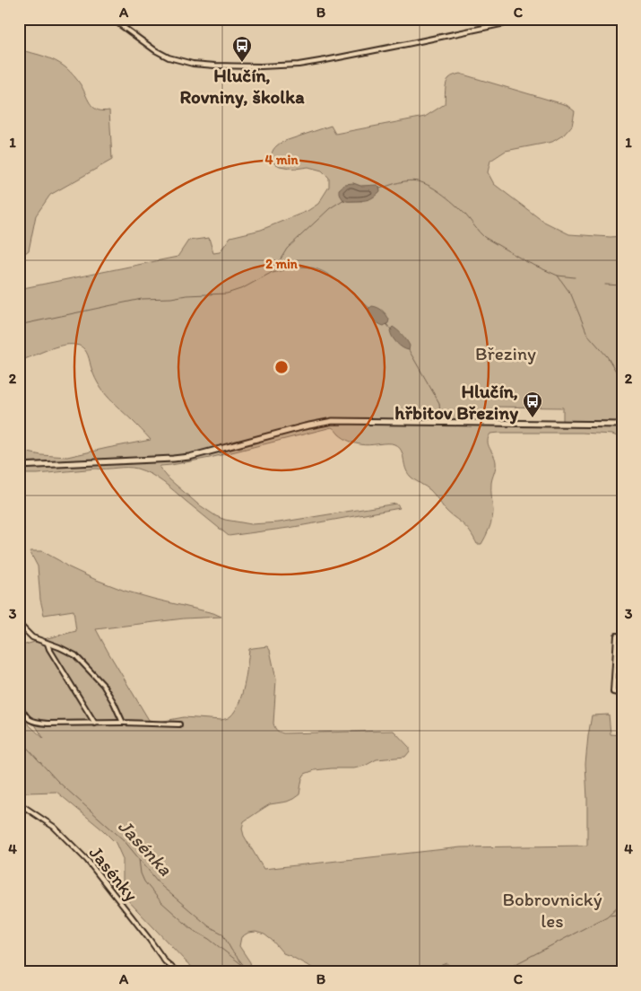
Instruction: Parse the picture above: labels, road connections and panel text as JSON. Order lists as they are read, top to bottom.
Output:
{
  "streets": {
    "street": ["Jasénky"]
  },
  "water": ["Jasénka"],
  "parks": ["Březiny", "Bobrovnický les"],
  "places": {
    "bus stop": ["Hlučín, Rovniny, školka", "Hlučín, hřbitov Březiny"]
  },
  "grid": {
    "columns": ["A", "B", "C"],
    "rows": [
      "1",
      "2",
      "3",
      "4"
    ]
  },
  "rings": ["4 min", "2 min"]
}
